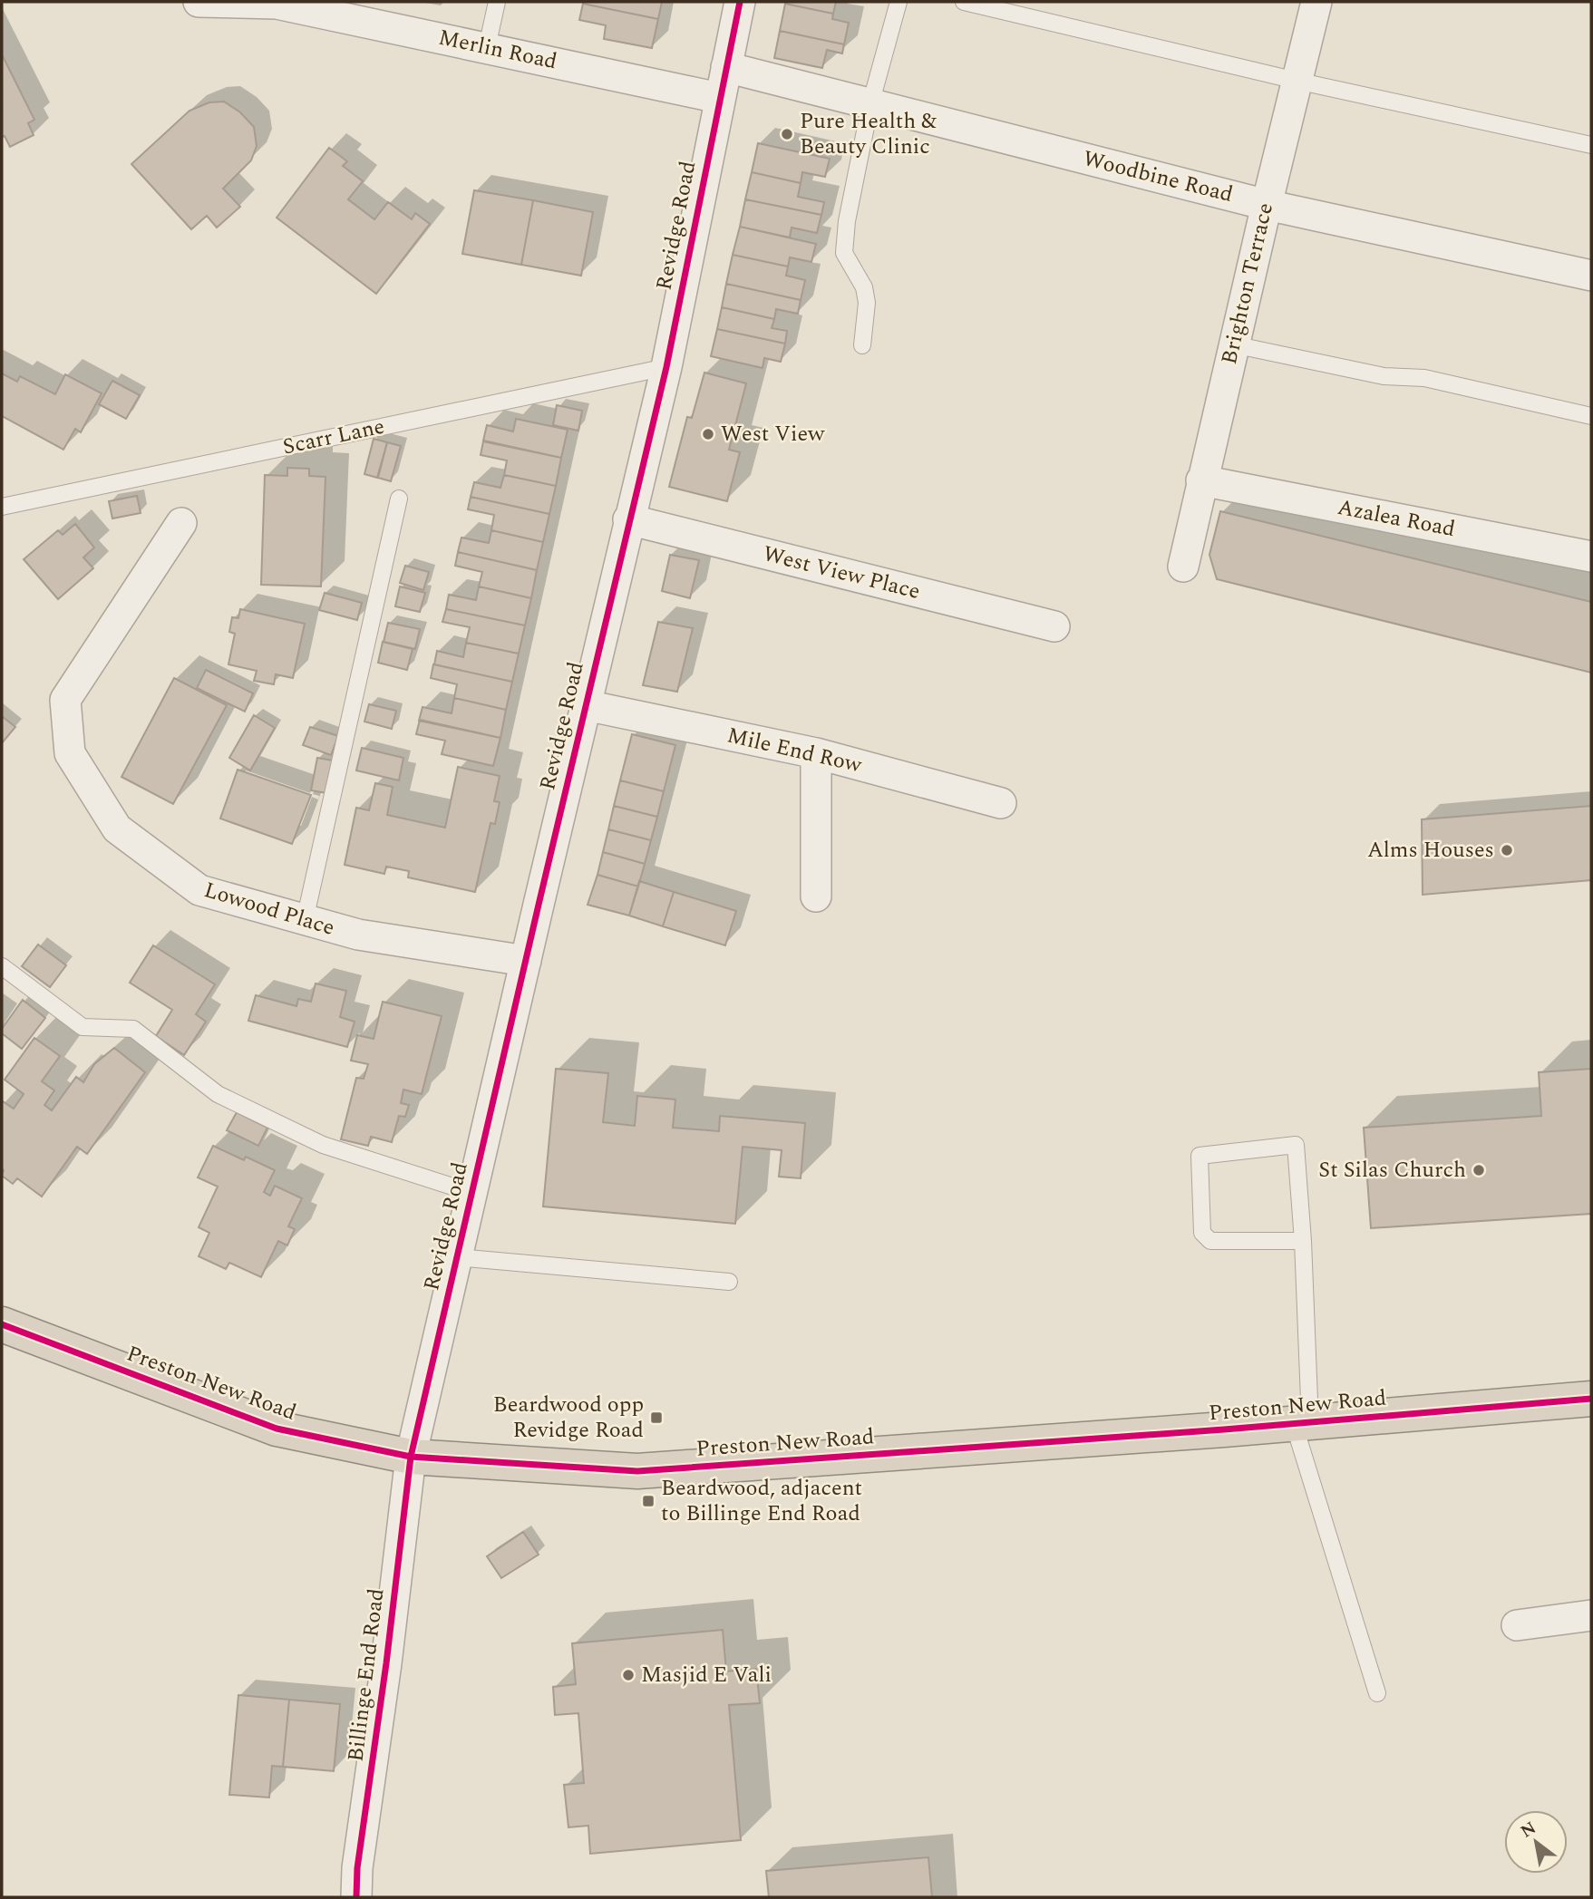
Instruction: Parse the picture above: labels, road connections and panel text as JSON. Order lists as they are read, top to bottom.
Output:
{
  "streets": {
    "highway": ["Preston New Road"],
    "street": [
      "Merlin Road",
      "Woodbine Road",
      "Revidge Road",
      "Brighton Terrace",
      "Azalea Road",
      "West View Place",
      "Mile End Row",
      "Lowood Place",
      "Billinge End Road"
    ],
    "lane": ["Scarr Lane"]
  },
  "crossings": [
    ["Merlin Road", "Revidge Road"],
    ["Woodbine Road", "Revidge Road"],
    ["Woodbine Road", "Brighton Terrace"],
    ["Revidge Road", "Scarr Lane"],
    ["Revidge Road", "West View Place"],
    ["Revidge Road", "Mile End Row"],
    ["Revidge Road", "Lowood Place"],
    ["Revidge Road", "Preston New Road"],
    ["Revidge Road", "Billinge End Road"],
    ["Brighton Terrace", "Azalea Road"],
    ["Preston New Road", "Billinge End Road"]
  ],
  "places": {
    "other": [
      "Pure Health & Beauty Clinic",
      "West View",
      "Alms Houses",
      "St Silas Church",
      "Masjid E Vali"
    ],
    "transit": ["Beardwood opp Revidge Road", "Beardwood, adjacent to Billinge End Road"]
  },
  "north": "top left"
}
